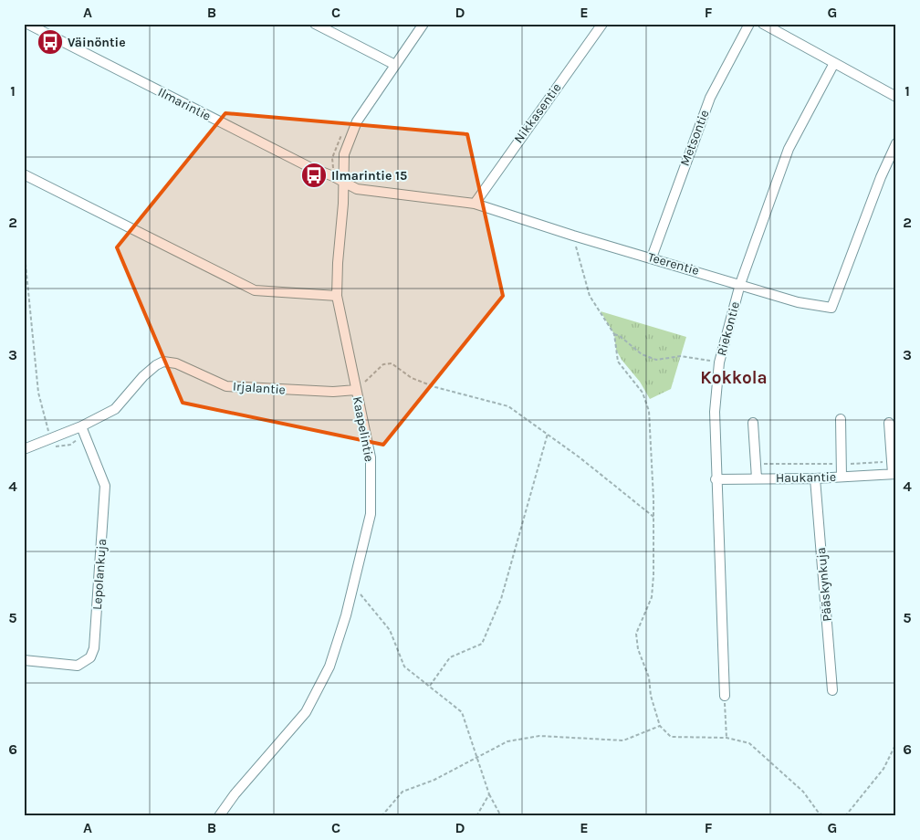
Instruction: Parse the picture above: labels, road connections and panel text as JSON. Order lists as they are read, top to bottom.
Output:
{
  "streets": {
    "street": [
      "Ilmarintie",
      "Nikkasentie",
      "Metsontie",
      "Teerentie",
      "Riekontie",
      "Irjalantie",
      "Kaapelintie",
      "Haukantie",
      "Lepolankuja",
      "Pääskynkuja"
    ]
  },
  "crossings": [
    ["Ilmarintie", "Teerentie"],
    ["Ilmarintie", "Kaapelintie"],
    ["Nikkasentie", "Teerentie"],
    ["Metsontie", "Teerentie"],
    ["Teerentie", "Riekontie"],
    ["Teerentie", "Kaapelintie"],
    ["Riekontie", "Haukantie"],
    ["Irjalantie", "Kaapelintie"],
    ["Irjalantie", "Lepolankuja"],
    ["Haukantie", "Pääskynkuja"]
  ],
  "districts": ["Kokkola"],
  "places": {
    "bus stop": ["Väinöntie", "Ilmarintie 15"]
  },
  "grid": {
    "columns": [
      "A",
      "B",
      "C",
      "D",
      "E",
      "F",
      "G"
    ],
    "rows": [
      "1",
      "2",
      "3",
      "4",
      "5",
      "6"
    ]
  }
}
